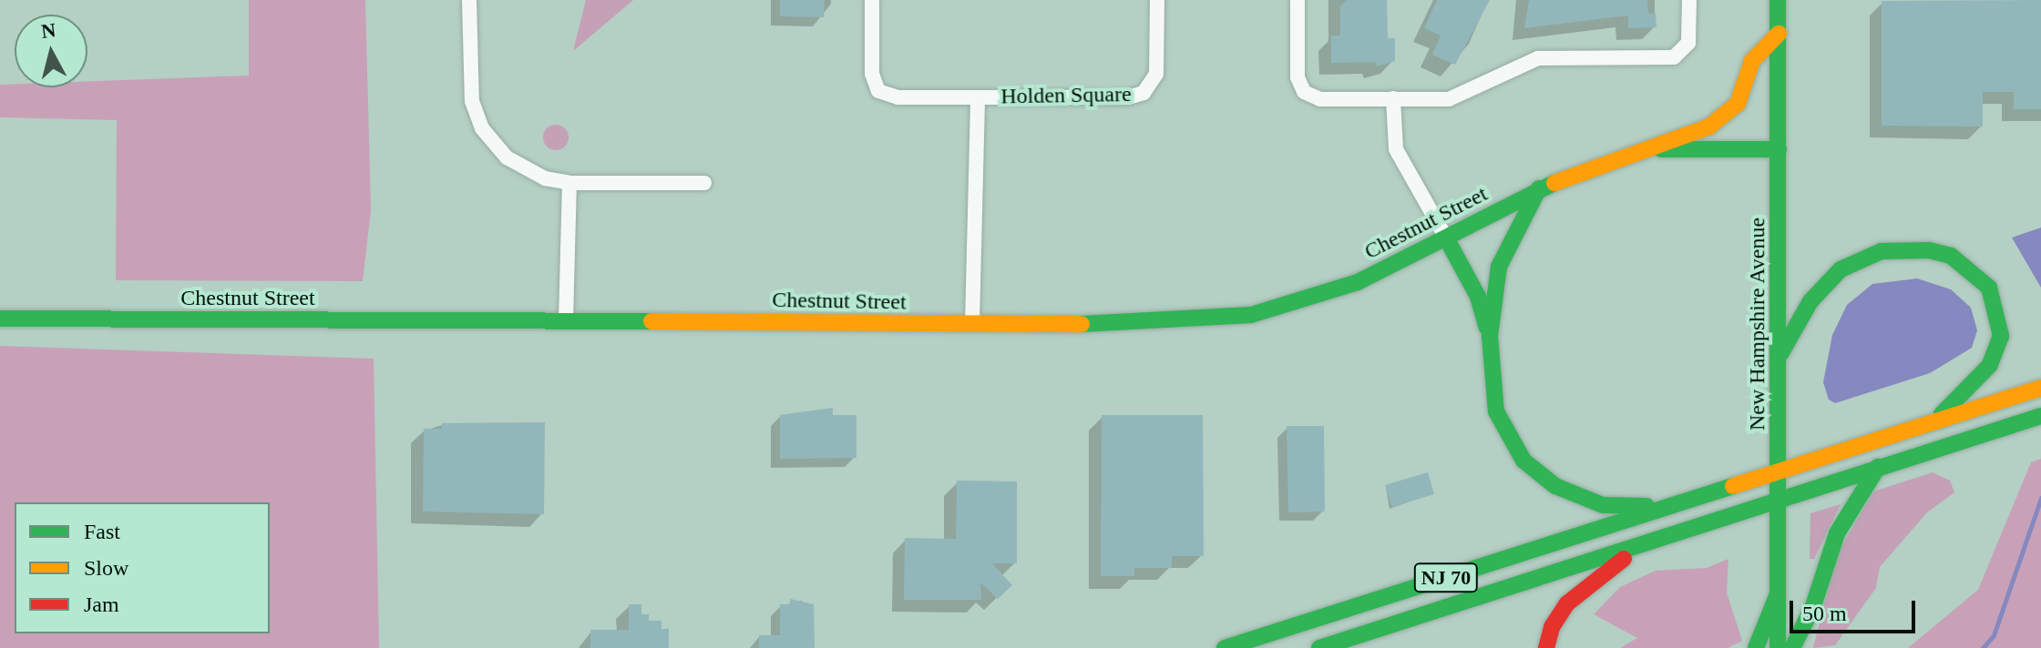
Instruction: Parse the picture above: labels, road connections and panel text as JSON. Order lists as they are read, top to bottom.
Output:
{
  "streets": {
    "main road": ["Chestnut Street", "New Hampshire Avenue", "NJ 70"],
    "street": ["Holden Square"]
  },
  "crossings": [
    ["Holden Square", "Chestnut Street"],
    ["Chestnut Street", "New Hampshire Avenue"],
    ["New Hampshire Avenue", "NJ 70"]
  ],
  "legend": ["Fast", "Slow", "Jam"],
  "scale_bar": "50 m",
  "north": "top"
}
